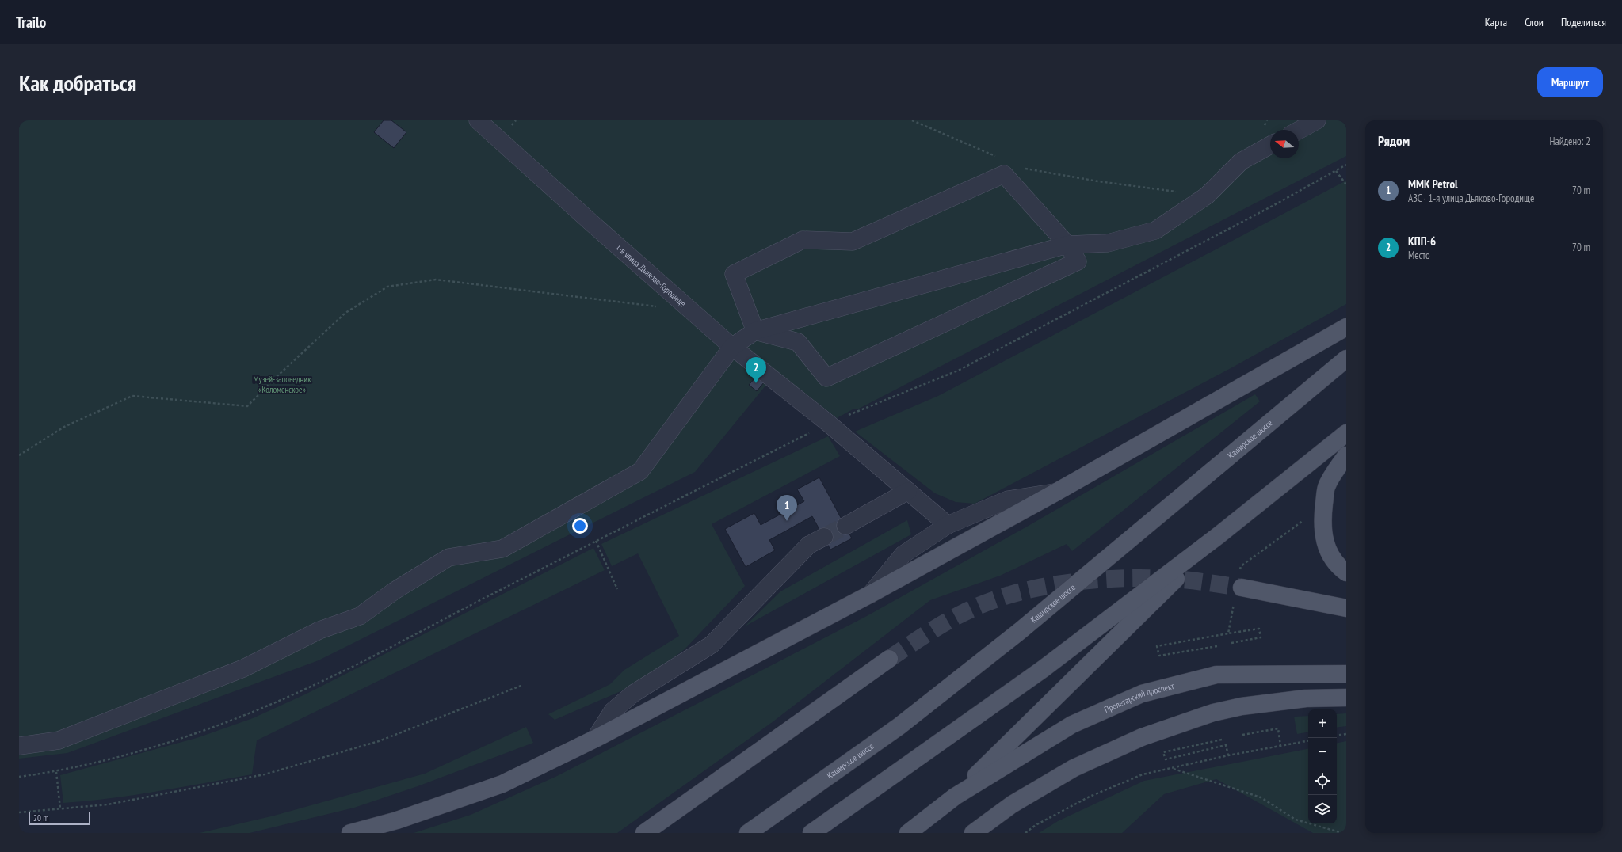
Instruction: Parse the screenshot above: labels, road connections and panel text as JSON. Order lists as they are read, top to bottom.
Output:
{
  "streets": {
    "main road": ["Каширское шоссе", "Пролетарский проспект"],
    "street": ["1-я улица Дьяково-Городище"]
  },
  "parks": ["Музей-заповедник «Коломенское»"],
  "scale_bar": "20 m",
  "north": "left",
  "page": {
    "header": "Trailo",
    "nav": ["Карта", "Слои", "Поделиться"],
    "buttons": "Маршрут",
    "title": "Как добраться",
    "heading": ["Рядом", "Найдено: 2"],
    "list": [
      {
        "mark": "1",
        "name": "ММК Petrol",
        "note": "АЗС · 1-я улица Дьяково-Городище",
        "value": "70 m"
      },
      {
        "mark": "2",
        "name": "КПП-6",
        "note": "Место",
        "value": "70 m"
      }
    ],
    "pins": ["2", "1"],
    "map_buttons": ["+", "−"],
    "scale": "20 m"
  }
}
